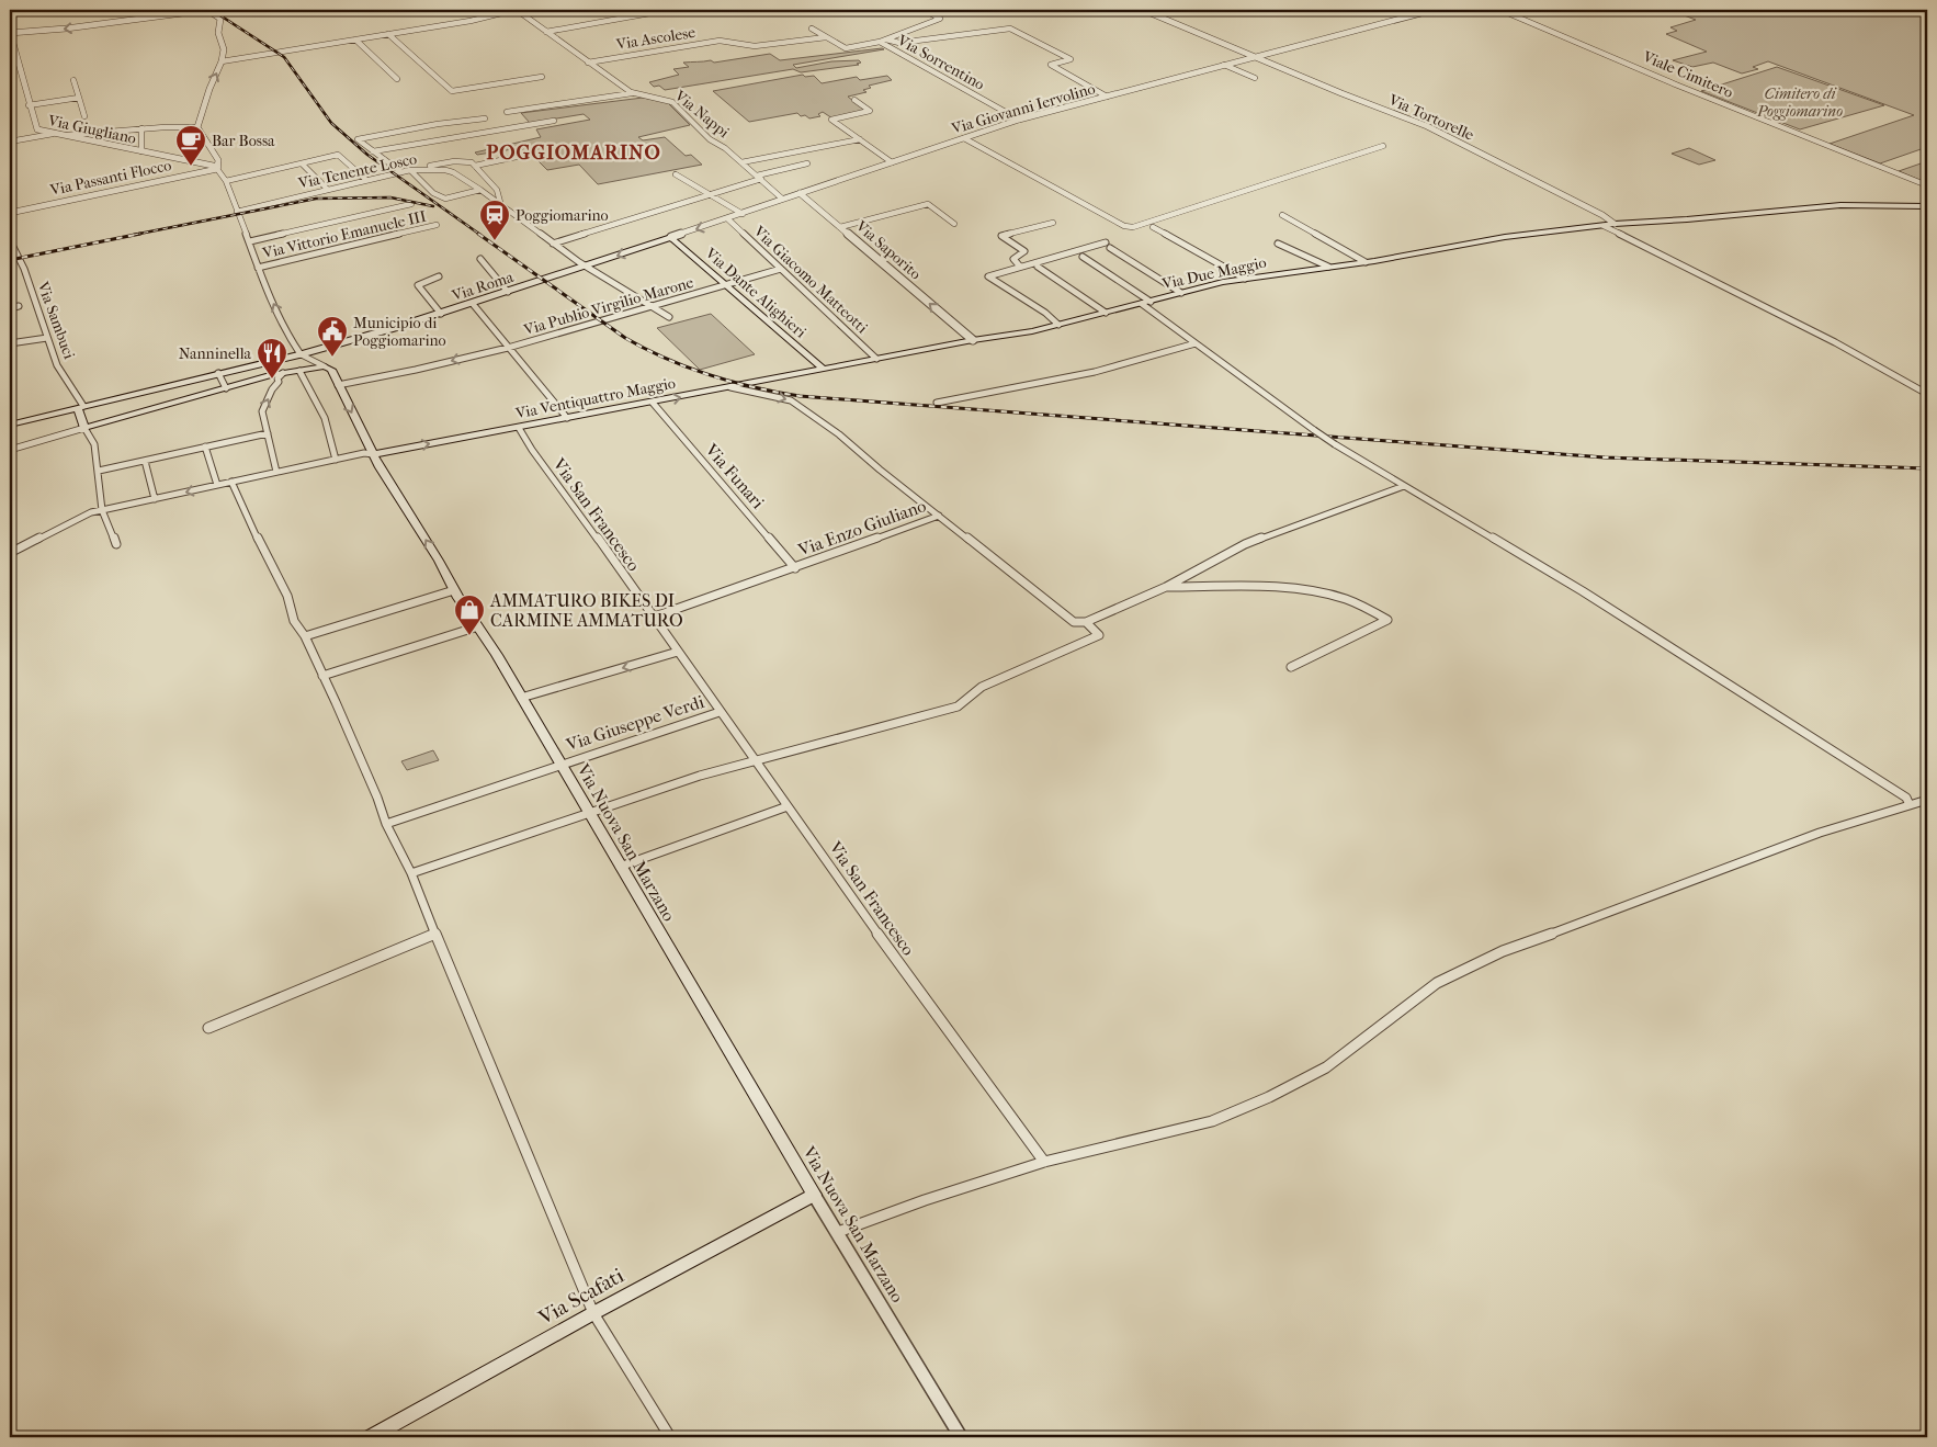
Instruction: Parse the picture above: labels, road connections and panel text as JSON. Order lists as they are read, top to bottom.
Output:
{
  "streets": {
    "main road": [
      "Via Due Maggio",
      "Via Roma",
      "Via Dante Alighieri",
      "Via Ventiquattro Maggio",
      "Via Nuova San Marzano",
      "Via Scafati"
    ],
    "street": [
      "Via Ascolese",
      "Via Sorrentino",
      "Viale Cimitero",
      "Via Giovanni Iervolino",
      "Via Nappi",
      "Via Tortorelle",
      "Via Giugliano",
      "Via Tenente Losco",
      "Via Passanti Flocco",
      "Via Vittorio Emanuele III",
      "Via Saporito",
      "Via Giacomo Matteotti",
      "Via Publio Virgilio Marone",
      "Via Sambuci",
      "Via Funari",
      "Via San Francesco",
      "Via Enzo Giuliano",
      "Via Giuseppe Verdi"
    ]
  },
  "crossings": [
    ["Via Ascolese", "Via Sorrentino"],
    ["Via Ascolese", "Via Nappi"],
    ["Via Sorrentino", "Via Giovanni Iervolino"],
    ["Via Giovanni Iervolino", "Via Tortorelle"],
    ["Via Giovanni Iervolino", "Via Saporito"],
    ["Via Tortorelle", "Via Due Maggio"],
    ["Via Giugliano", "Via Passanti Flocco"],
    ["Via Tenente Losco", "Via Roma"],
    ["Via Tenente Losco", "Via Publio Virgilio Marone"],
    ["Via Saporito", "Via Due Maggio"],
    ["Via Due Maggio", "Via Giacomo Matteotti"],
    ["Via Due Maggio", "Via Dante Alighieri"],
    ["Via Due Maggio", "Via Ventiquattro Maggio"],
    ["Via Giacomo Matteotti", "Via Publio Virgilio Marone"],
    ["Via Roma", "Via Dante Alighieri"],
    ["Via Roma", "Via Sambuci"],
    ["Via Dante Alighieri", "Via Publio Virgilio Marone"],
    ["Via Dante Alighieri", "Via Ventiquattro Maggio"],
    ["Via Publio Virgilio Marone", "Via Nuova San Marzano"],
    ["Via Ventiquattro Maggio", "Via Funari"],
    ["Via Ventiquattro Maggio", "Via San Francesco"],
    ["Via Ventiquattro Maggio", "Via Enzo Giuliano"],
    ["Via Ventiquattro Maggio", "Via Nuova San Marzano"],
    ["Via Funari", "Via Enzo Giuliano"],
    ["Via San Francesco", "Via Enzo Giuliano"],
    ["Via San Francesco", "Via Giuseppe Verdi"],
    ["Via Giuseppe Verdi", "Via Nuova San Marzano"],
    ["Via Nuova San Marzano", "Via Scafati"]
  ],
  "one_way": [
    "Via Saporito",
    "Via Publio Virgilio Marone",
    "Via Ventiquattro Maggio",
    "Via Enzo Giuliano"
  ],
  "districts": ["POGGIOMARINO"],
  "parks": ["Cimitero di Poggiomarino"],
  "places": {
    "cafe": ["Bar Bossa"],
    "station": ["Poggiomarino"],
    "public building": ["Municipio di Poggiomarino"],
    "restaurant": ["Nanninella"],
    "shop": ["AMMATURO BIKES DI CARMINE AMMATURO"]
  }
}
